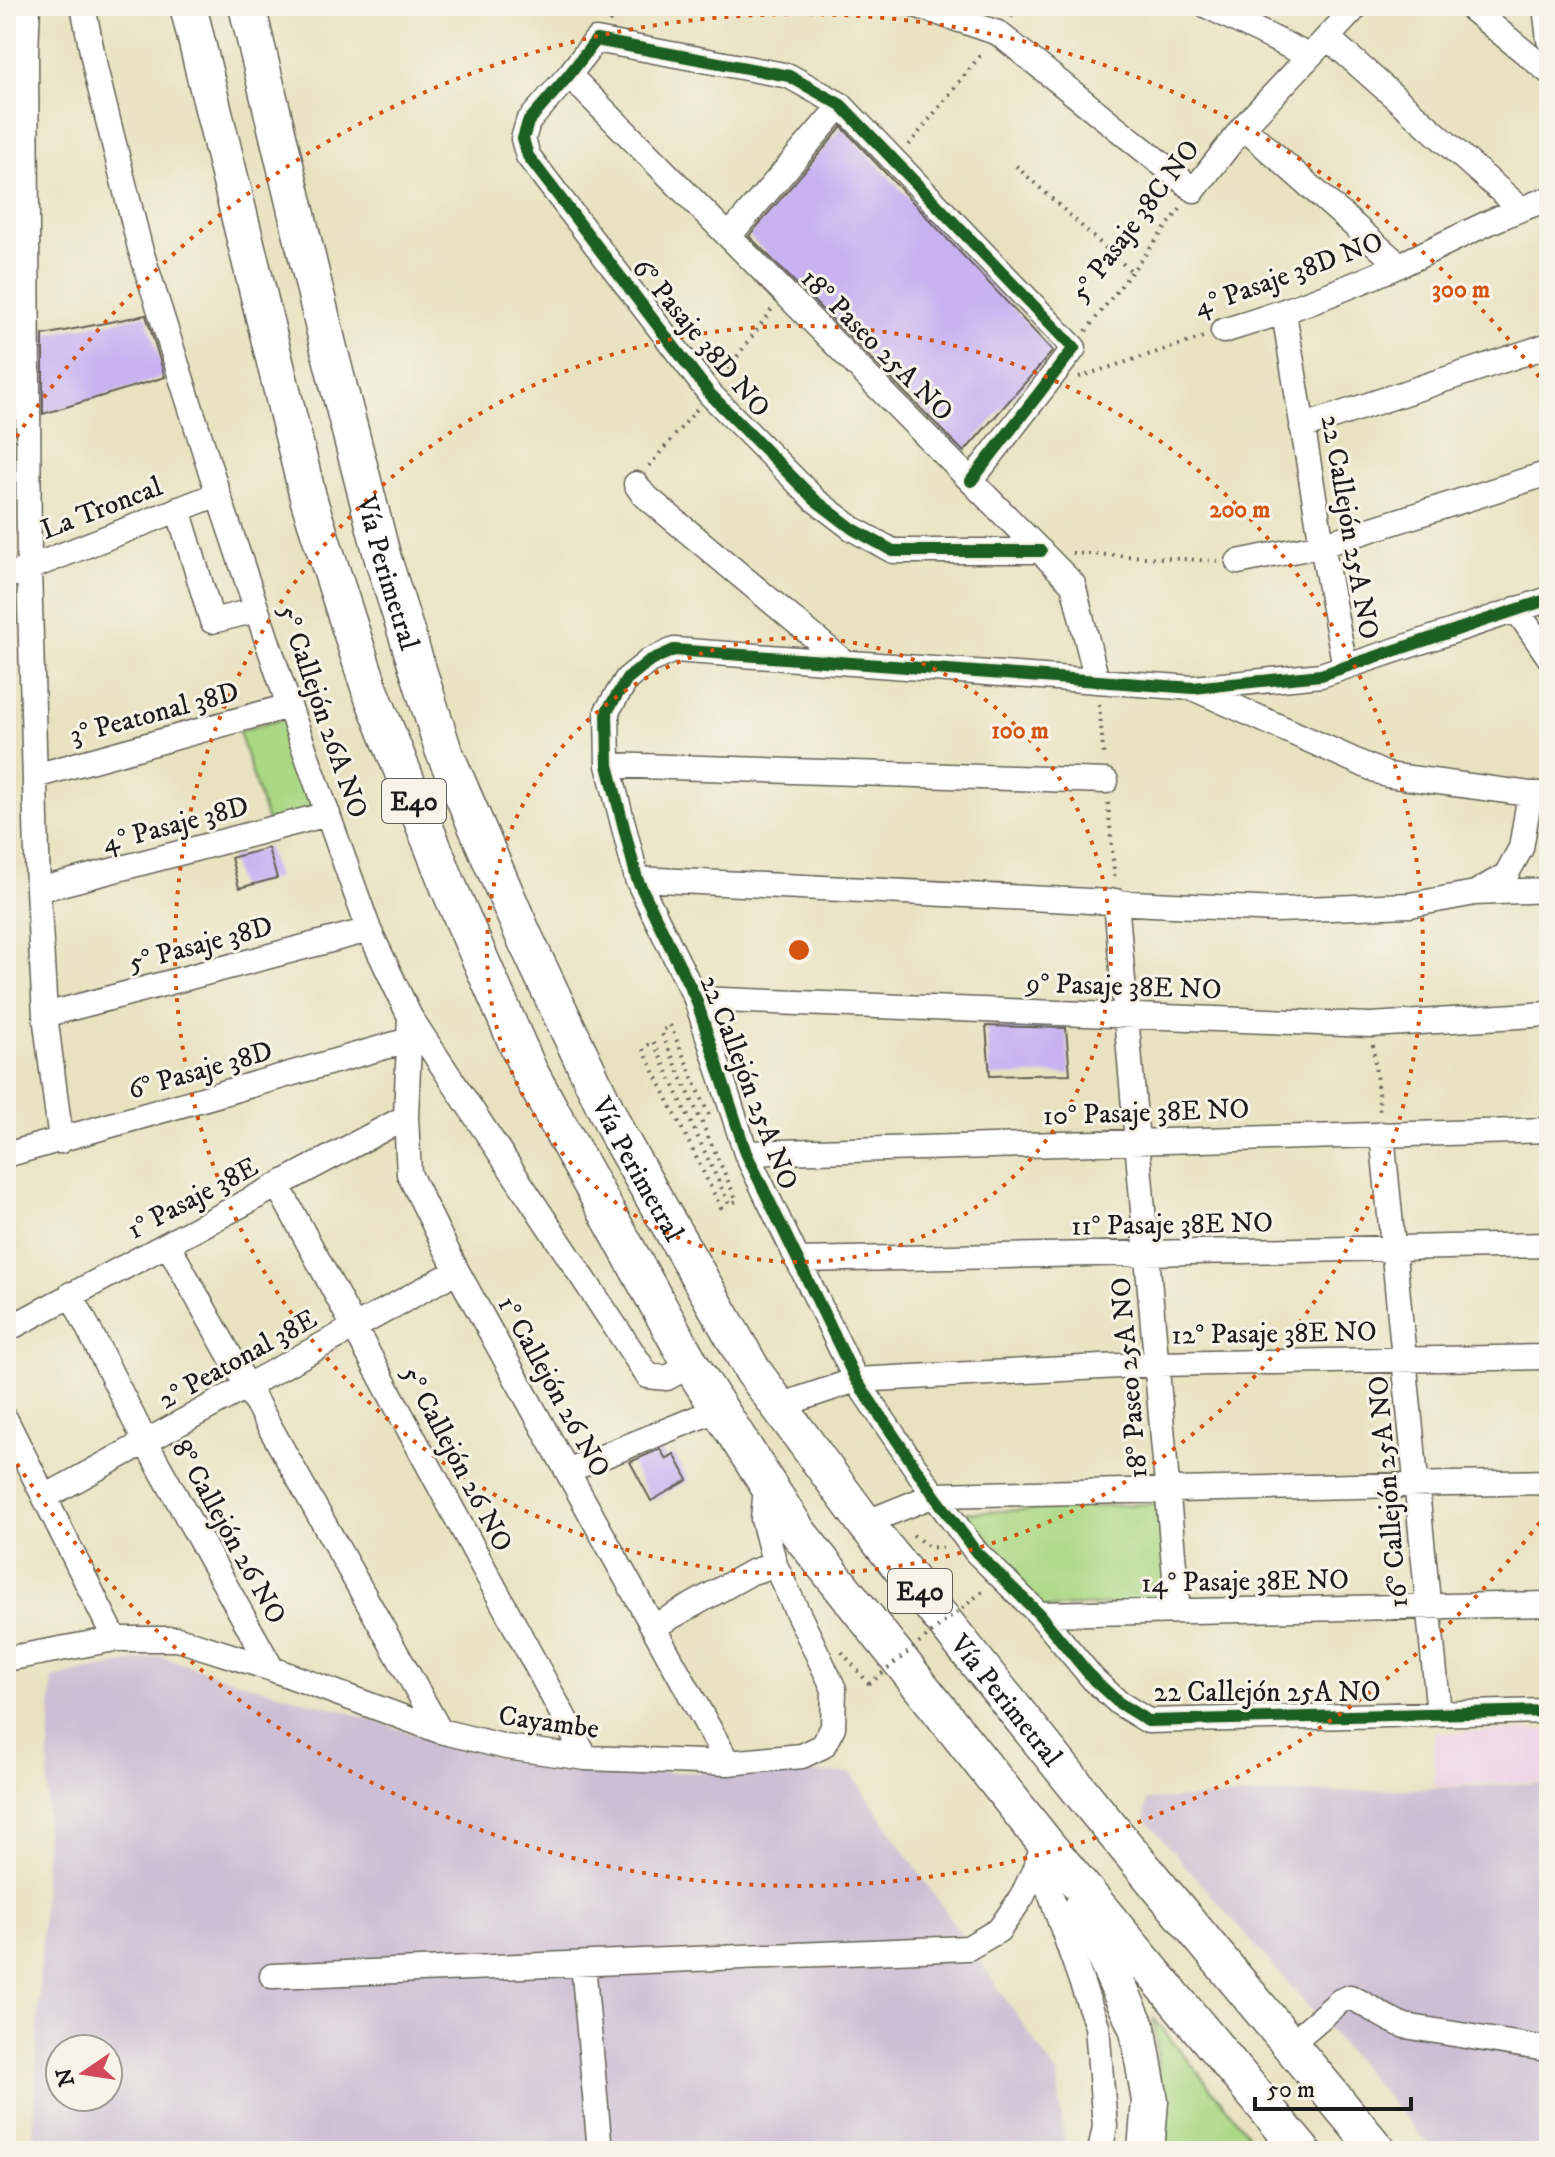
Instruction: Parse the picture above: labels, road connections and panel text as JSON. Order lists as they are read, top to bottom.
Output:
{
  "streets": {
    "highway": ["Vía Perimetral", "E40"],
    "street": [
      "5° Pasaje 38C NO",
      "4° Pasaje 38D NO",
      "6° Pasaje 38D NO",
      "18° Paseo 25A NO",
      "La Troncal",
      "22 Callejón 25A NO",
      "5° Callejón 26A NO",
      "3° Peatonal 38D",
      "4° Pasaje 38D",
      "5° Pasaje 38D",
      "9° Pasaje 38E NO",
      "6° Pasaje 38D",
      "10° Pasaje 38E NO",
      "1° Pasaje 38E",
      "11° Pasaje 38E NO",
      "12° Pasaje 38E NO",
      "2° Peatonal 38E",
      "1° Callejón 26 NO",
      "5° Callejón 26 NO",
      "16° Callejón 25A NO",
      "8° Callejón 26 NO",
      "14° Pasaje 38E NO",
      "Cayambe"
    ]
  },
  "crossings": [
    ["4° Pasaje 38D NO", "22 Callejón 25A NO"],
    ["6° Pasaje 38D NO", "18° Paseo 25A NO"],
    ["18° Paseo 25A NO", "22 Callejón 25A NO"],
    ["18° Paseo 25A NO", "9° Pasaje 38E NO"],
    ["18° Paseo 25A NO", "10° Pasaje 38E NO"],
    ["18° Paseo 25A NO", "11° Pasaje 38E NO"],
    ["18° Paseo 25A NO", "12° Pasaje 38E NO"],
    ["18° Paseo 25A NO", "14° Pasaje 38E NO"],
    ["La Troncal", "5° Callejón 26A NO"],
    ["22 Callejón 25A NO", "9° Pasaje 38E NO"],
    ["22 Callejón 25A NO", "10° Pasaje 38E NO"],
    ["22 Callejón 25A NO", "11° Pasaje 38E NO"],
    ["22 Callejón 25A NO", "12° Pasaje 38E NO"],
    ["22 Callejón 25A NO", "16° Callejón 25A NO"],
    ["22 Callejón 25A NO", "14° Pasaje 38E NO"],
    ["Vía Perimetral", "5° Callejón 26A NO"],
    ["Vía Perimetral", "12° Pasaje 38E NO"],
    ["Vía Perimetral", "Cayambe"],
    ["5° Callejón 26A NO", "3° Peatonal 38D"],
    ["5° Callejón 26A NO", "4° Pasaje 38D"],
    ["5° Callejón 26A NO", "5° Pasaje 38D"],
    ["5° Callejón 26A NO", "6° Pasaje 38D"],
    ["5° Callejón 26A NO", "1° Callejón 26 NO"],
    ["6° Pasaje 38D", "1° Callejón 26 NO"],
    ["10° Pasaje 38E NO", "16° Callejón 25A NO"],
    ["1° Pasaje 38E", "1° Callejón 26 NO"],
    ["1° Pasaje 38E", "5° Callejón 26 NO"],
    ["1° Pasaje 38E", "8° Callejón 26 NO"],
    ["11° Pasaje 38E NO", "16° Callejón 25A NO"],
    ["12° Pasaje 38E NO", "16° Callejón 25A NO"],
    ["2° Peatonal 38E", "1° Callejón 26 NO"],
    ["2° Peatonal 38E", "5° Callejón 26 NO"],
    ["2° Peatonal 38E", "8° Callejón 26 NO"],
    ["1° Callejón 26 NO", "Cayambe"],
    ["5° Callejón 26 NO", "Cayambe"],
    ["16° Callejón 25A NO", "14° Pasaje 38E NO"],
    ["8° Callejón 26 NO", "Cayambe"]
  ],
  "scale_bar": "50 m",
  "north": "left",
  "rings": ["300 m", "200 m", "100 m"]
}
